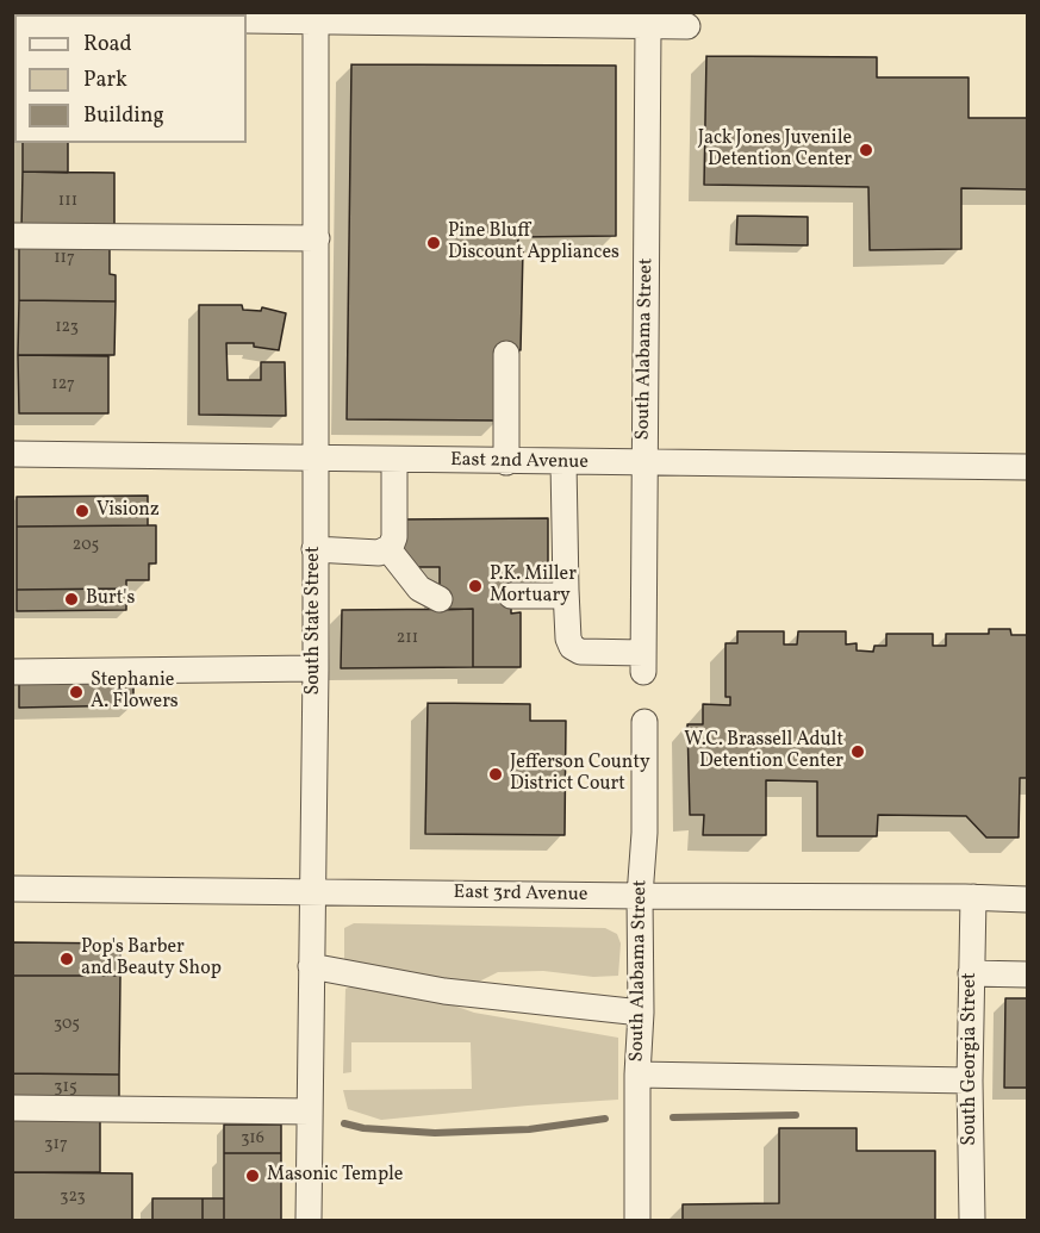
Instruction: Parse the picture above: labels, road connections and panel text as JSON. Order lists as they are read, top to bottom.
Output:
{
  "streets": {
    "street": [
      "South Alabama Street",
      "East 2nd Avenue",
      "South State Street",
      "East 3rd Avenue",
      "South Georgia Street"
    ]
  },
  "crossings": [
    ["South Alabama Street", "East 2nd Avenue"],
    ["South Alabama Street", "East 3rd Avenue"],
    ["East 2nd Avenue", "South State Street"],
    ["South State Street", "East 3rd Avenue"],
    ["East 3rd Avenue", "South Georgia Street"]
  ],
  "places": [
    "Jack Jones Juvenile Detention Center",
    "Pine Bluff Discount Appliances",
    "Visionz",
    "P.K. Miller Mortuary",
    "Burt's",
    "Stephanie A. Flowers",
    "W.C. Brassell Adult Detention Center",
    "Jefferson County District Court",
    "Pop's Barber and Beauty Shop",
    "Masonic Temple"
  ],
  "house_numbers": [
    "111",
    "117",
    "123",
    "127",
    "205",
    "211",
    "305",
    "315",
    "316",
    "317",
    "323"
  ],
  "legend": ["Road", "Park", "Building"]
}
